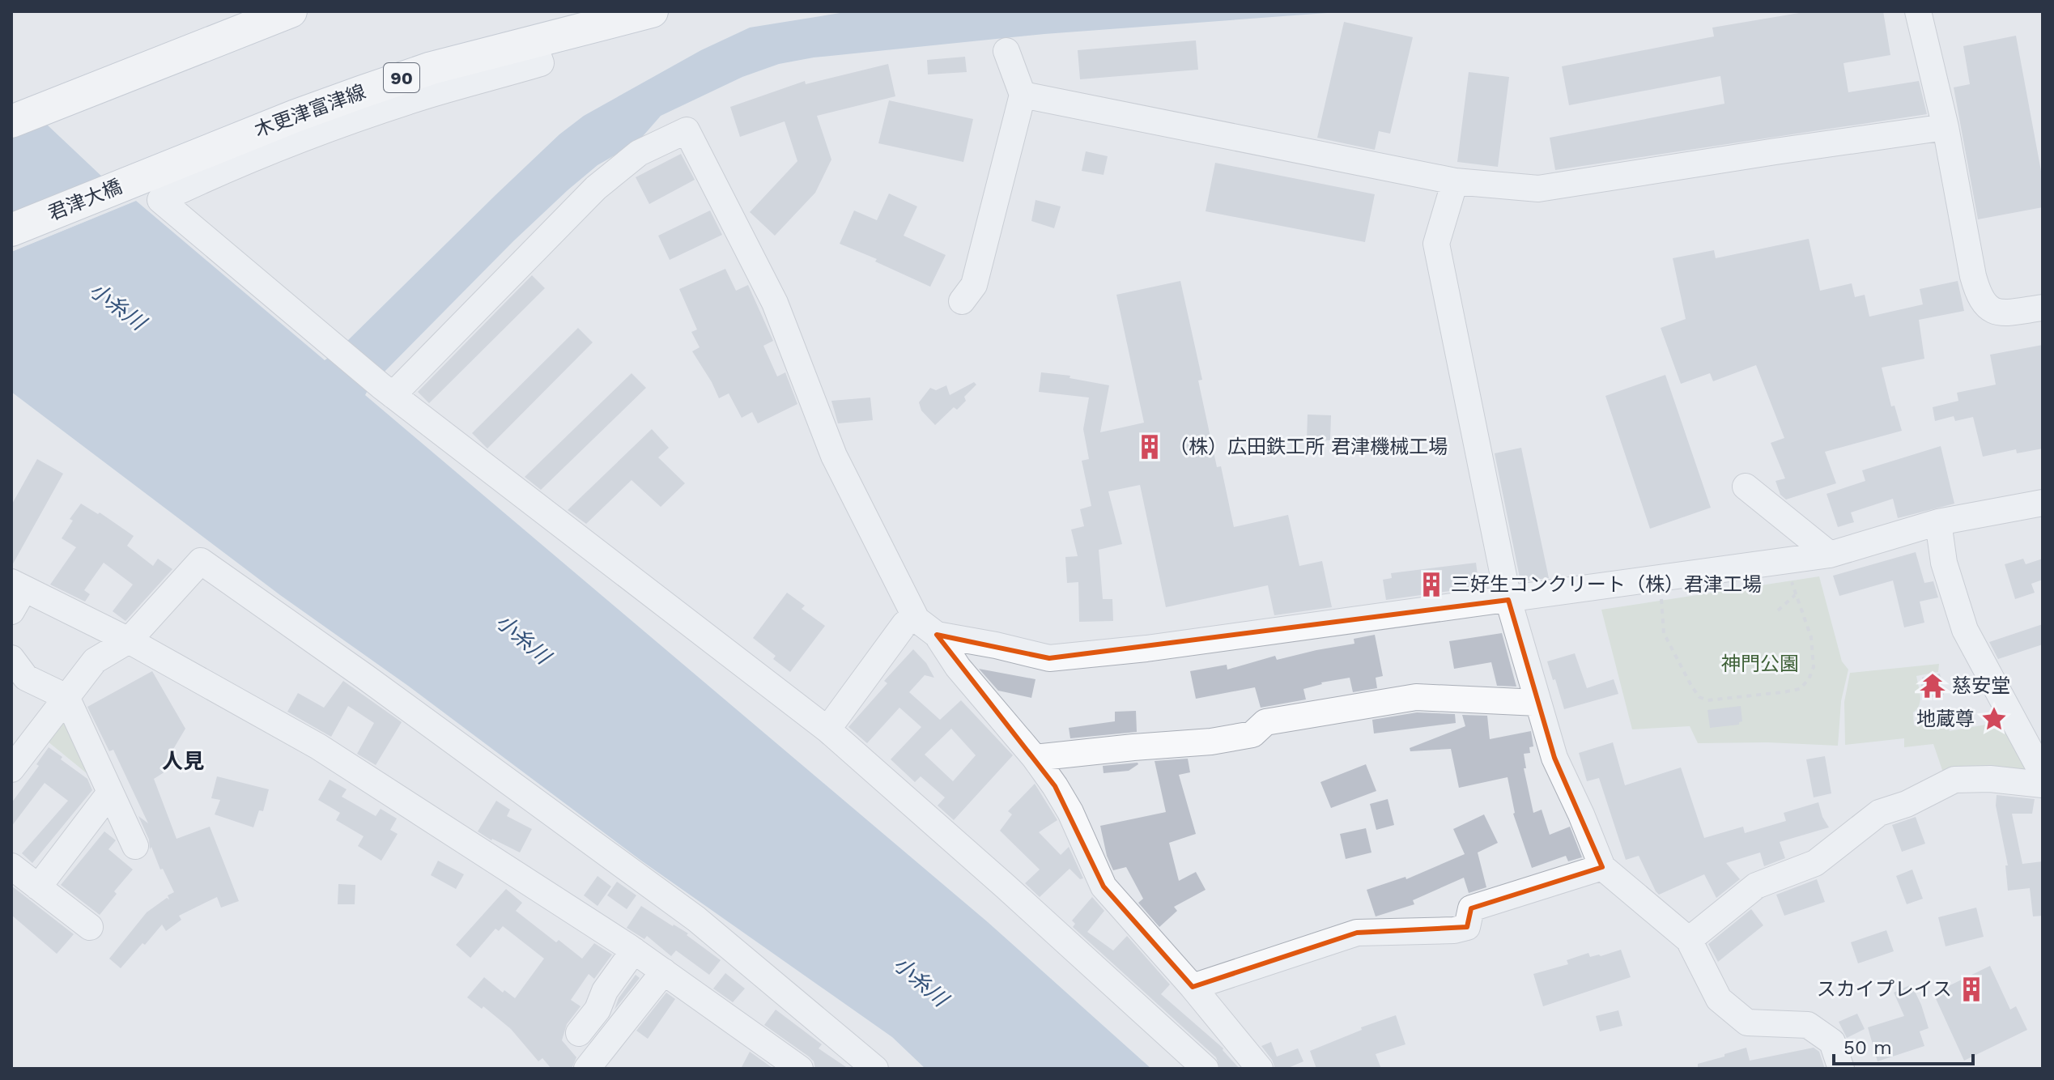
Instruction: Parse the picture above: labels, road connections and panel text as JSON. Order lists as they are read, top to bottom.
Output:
{
  "streets": {
    "main road": ["90", "木更津富津線", "君津大橋"]
  },
  "crossings": [
    ["木更津富津線", "君津大橋"]
  ],
  "districts": ["人見"],
  "water": ["小糸川"],
  "parks": ["神門公園"],
  "places": {
    "building": ["（株）広田鉄工所 君津機械工場", "三好生コンクリート（株）君津工場", "スカイプレイス"],
    "temple": ["慈安堂"],
    "place": ["地蔵尊"]
  },
  "scale_bar": "50 m"
}
